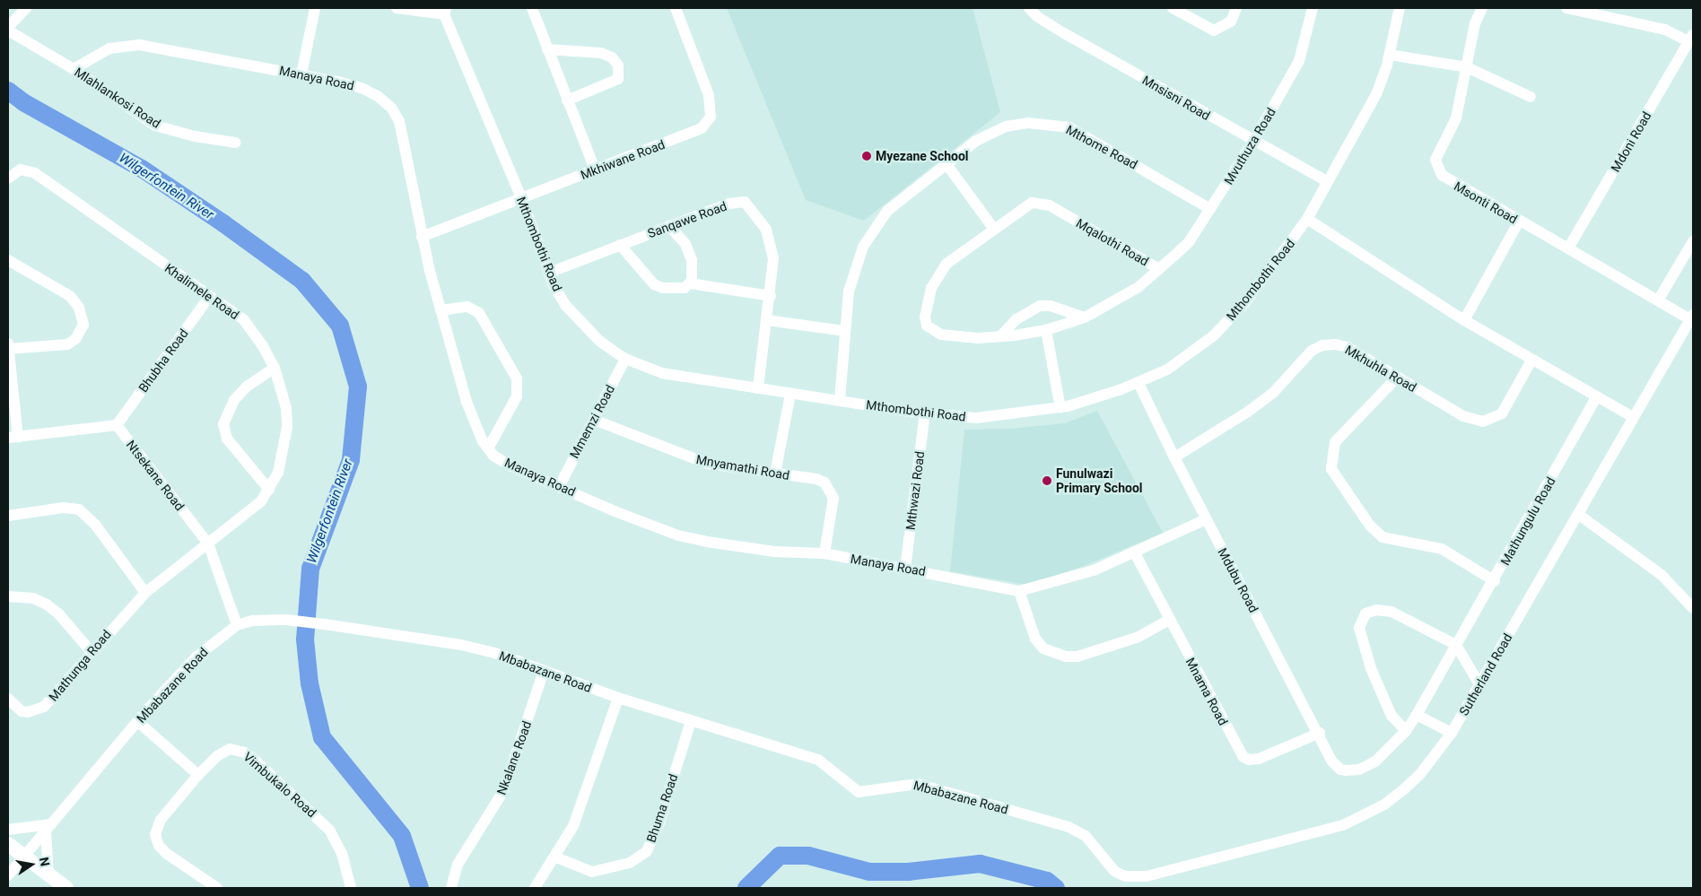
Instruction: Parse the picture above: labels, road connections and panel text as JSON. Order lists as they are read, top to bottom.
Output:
{
  "streets": {
    "street": [
      "Manaya Road",
      "Mlahlankosi Road",
      "Mnsisni Road",
      "Mdoni Road",
      "Mvuthuza Road",
      "Mthome Road",
      "Mkhiwane Road",
      "Msonti Road",
      "Sanqawe Road",
      "Mqalothi Road",
      "Mthombothi Road",
      "Khalimele Road",
      "Bhubha Road",
      "Mkhuhla Road",
      "Mmemzi Road",
      "Mnyamathi Road",
      "Ntsekane Road",
      "Mthwazi Road",
      "Mathungulu Road",
      "Mdubu Road",
      "Mathunga Road",
      "Mbabazane Road",
      "Sutherland Road",
      "Mnama Road",
      "Nkalane Road",
      "Vimbukalo Road",
      "Bhuma Road"
    ]
  },
  "crossings": [
    ["Manaya Road", "Mlahlankosi Road"],
    ["Manaya Road", "Mkhiwane Road"],
    ["Manaya Road", "Mmemzi Road"],
    ["Manaya Road", "Mnyamathi Road"],
    ["Manaya Road", "Mthwazi Road"],
    ["Manaya Road", "Mdubu Road"],
    ["Manaya Road", "Mnama Road"],
    ["Mnsisni Road", "Mvuthuza Road"],
    ["Mnsisni Road", "Mthombothi Road"],
    ["Mdoni Road", "Msonti Road"],
    ["Mvuthuza Road", "Mthome Road"],
    ["Mvuthuza Road", "Mqalothi Road"],
    ["Mthome Road", "Mthombothi Road"],
    ["Mkhiwane Road", "Mthombothi Road"],
    ["Msonti Road", "Sutherland Road"],
    ["Sanqawe Road", "Mthombothi Road"],
    ["Mthombothi Road", "Mmemzi Road"],
    ["Mthombothi Road", "Mthwazi Road"],
    ["Mthombothi Road", "Mdubu Road"],
    ["Khalimele Road", "Bhubha Road"],
    ["Khalimele Road", "Ntsekane Road"],
    ["Khalimele Road", "Mathunga Road"],
    ["Bhubha Road", "Ntsekane Road"],
    ["Mkhuhla Road", "Mdubu Road"],
    ["Mmemzi Road", "Mnyamathi Road"],
    ["Ntsekane Road", "Mathunga Road"],
    ["Ntsekane Road", "Mbabazane Road"],
    ["Mathungulu Road", "Mdubu Road"],
    ["Mdubu Road", "Mnama Road"],
    ["Mbabazane Road", "Sutherland Road"],
    ["Mbabazane Road", "Nkalane Road"],
    ["Mbabazane Road", "Bhuma Road"]
  ],
  "water": ["Wilgerfontein River"],
  "places": ["Myezane School", "Funulwazi Primary School"],
  "north": "right"
}
